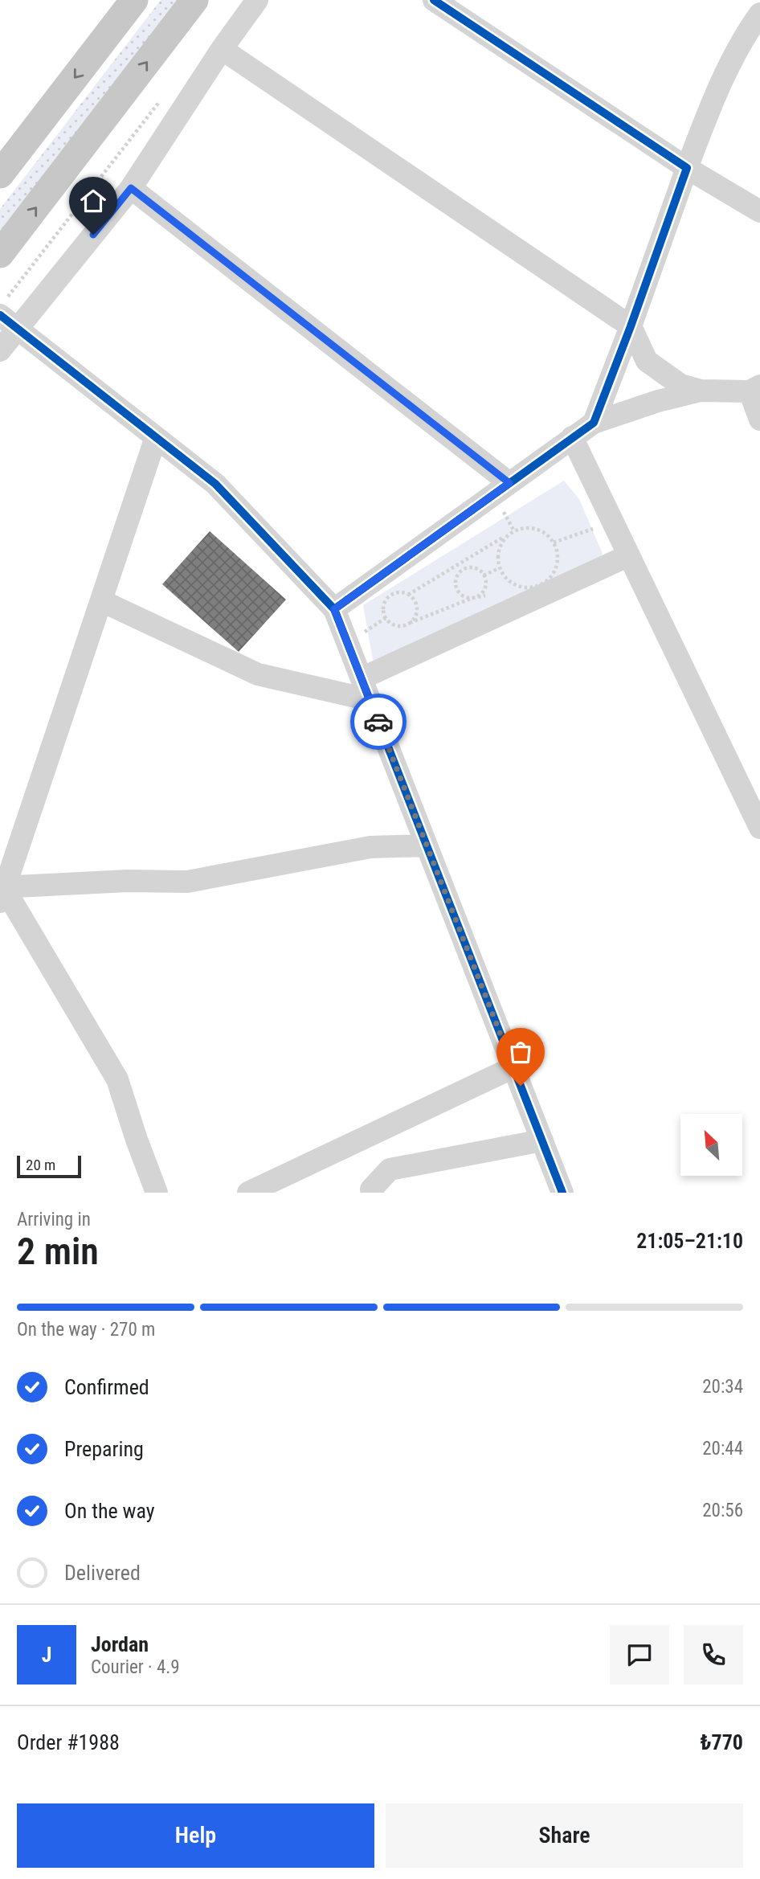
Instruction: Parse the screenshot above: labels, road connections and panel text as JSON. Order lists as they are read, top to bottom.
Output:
{
  "scale_bar": "20 m",
  "north": "top left",
  "page": {
    "scale": "20 m",
    "heading": ["2 min", "Arriving in", "21:05–21:10"],
    "panel": [
      "Jordan",
      "Courier · 4.9",
      "Order #1988",
      "₺770"
    ],
    "bar": "On the way · 270 m",
    "list": [
      ["Confirmed", "20:34"],
      ["Preparing", "20:44"],
      ["On the way", "20:56"],
      "Delivered"
    ],
    "round": "J",
    "buttons": ["Help", "Share"]
  }
}
